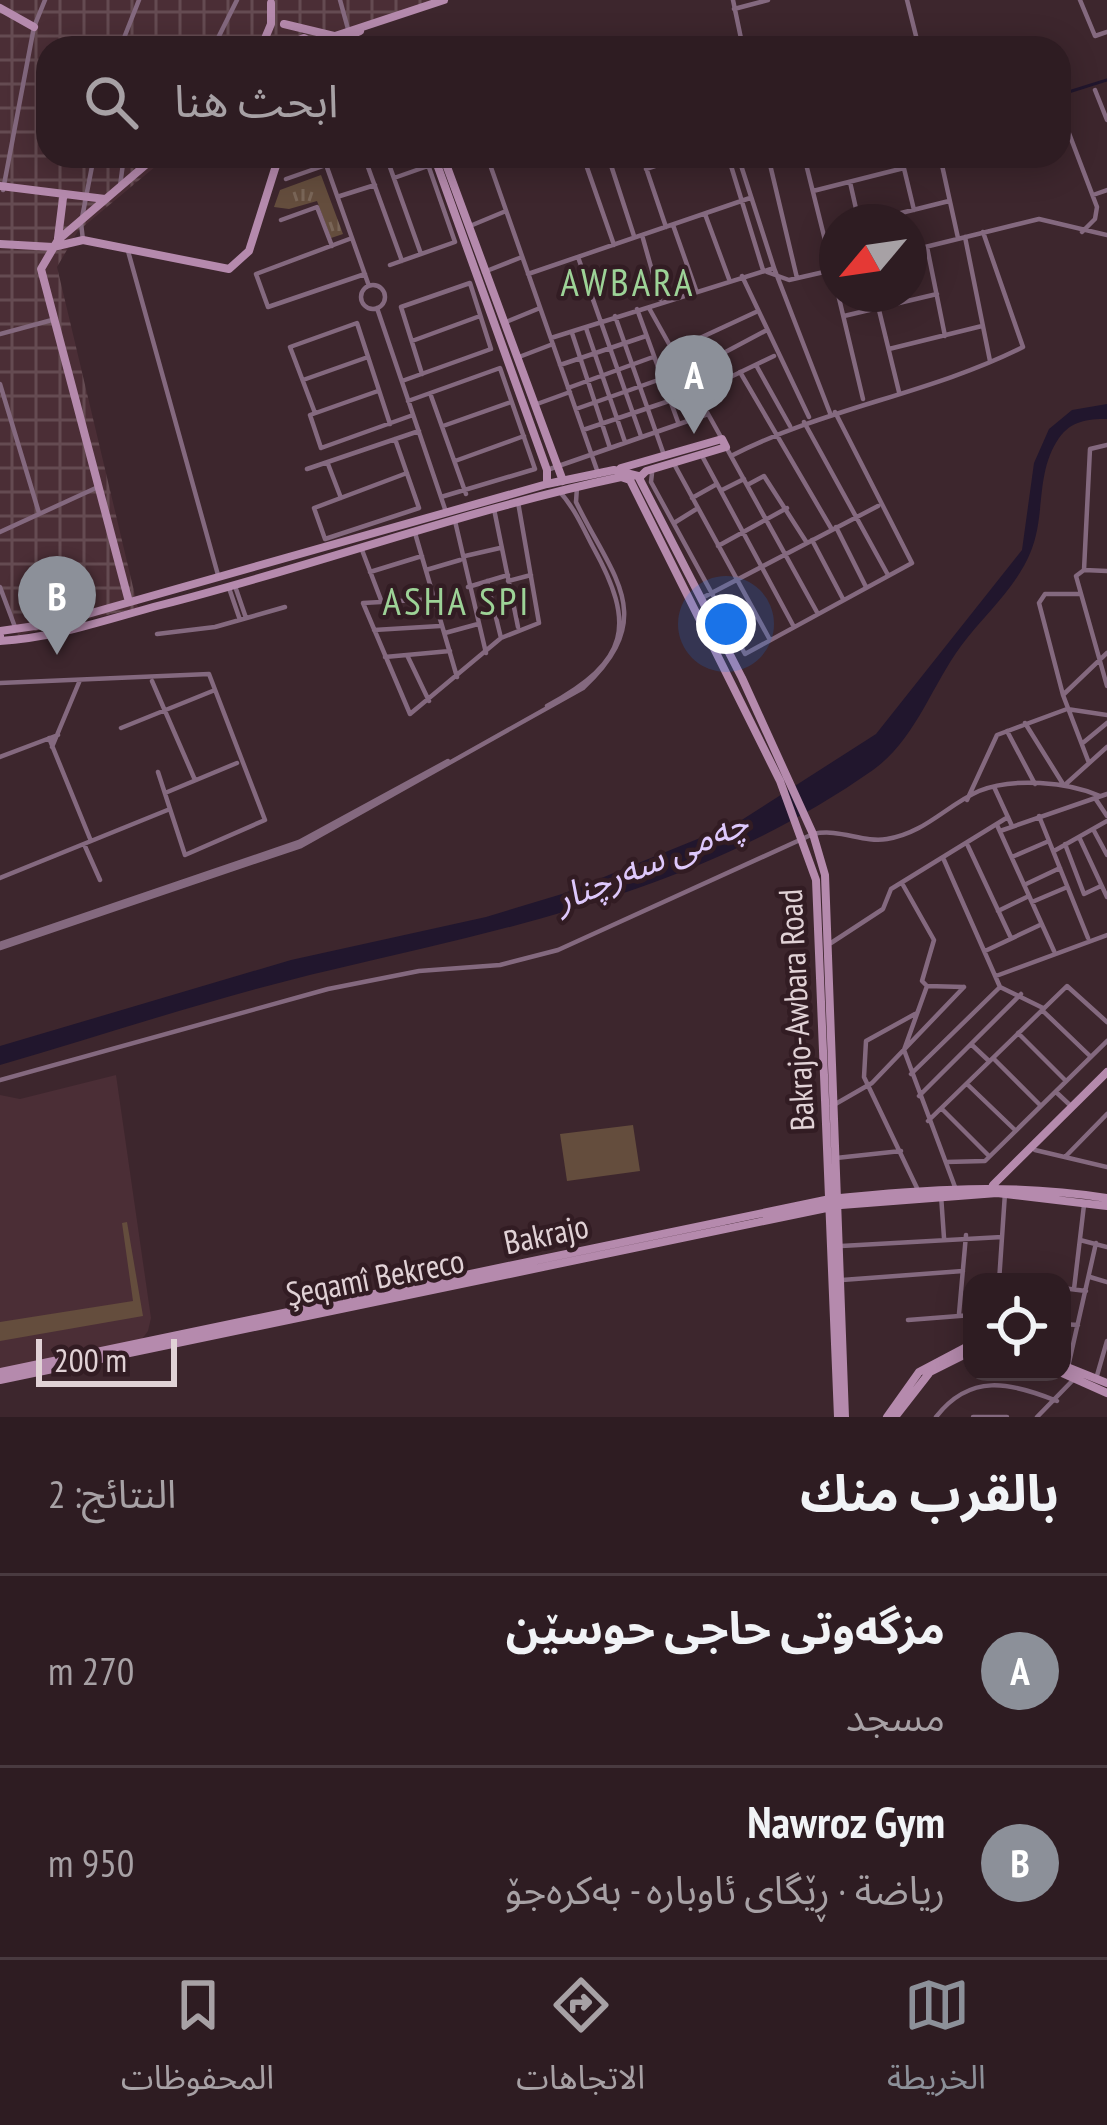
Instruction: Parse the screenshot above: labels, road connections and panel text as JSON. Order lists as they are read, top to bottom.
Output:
{
  "streets": {
    "main road": ["Bakrajo-Awbara Road", "Şeqamî Bekreco"]
  },
  "crossings": [
    ["Bakrajo-Awbara Road", "Şeqamî Bekreco"]
  ],
  "districts": ["AWBARA", "ASHA SPI"],
  "water": ["چەمی سەرچنار"],
  "scale_bar": "200 m",
  "north": "bottom left",
  "page": {
    "search": "ابحث هنا",
    "pins": ["A", "B"],
    "scale": "200 m",
    "heading": ["بالقرب منك", "النتائج: 2"],
    "list": [
      {
        "mark": "A",
        "name": "مزگەوتی حاجی حوسێن",
        "note": "مسجد",
        "value": "270 m"
      },
      {
        "mark": "B",
        "name": "Nawroz Gym",
        "note": "رياضة · ڕێگای ئاوبارە - بەکرەجۆ",
        "value": "950 m"
      }
    ],
    "nav": ["الخريطة", "الاتجاهات", "المحفوظات"]
  }
}
